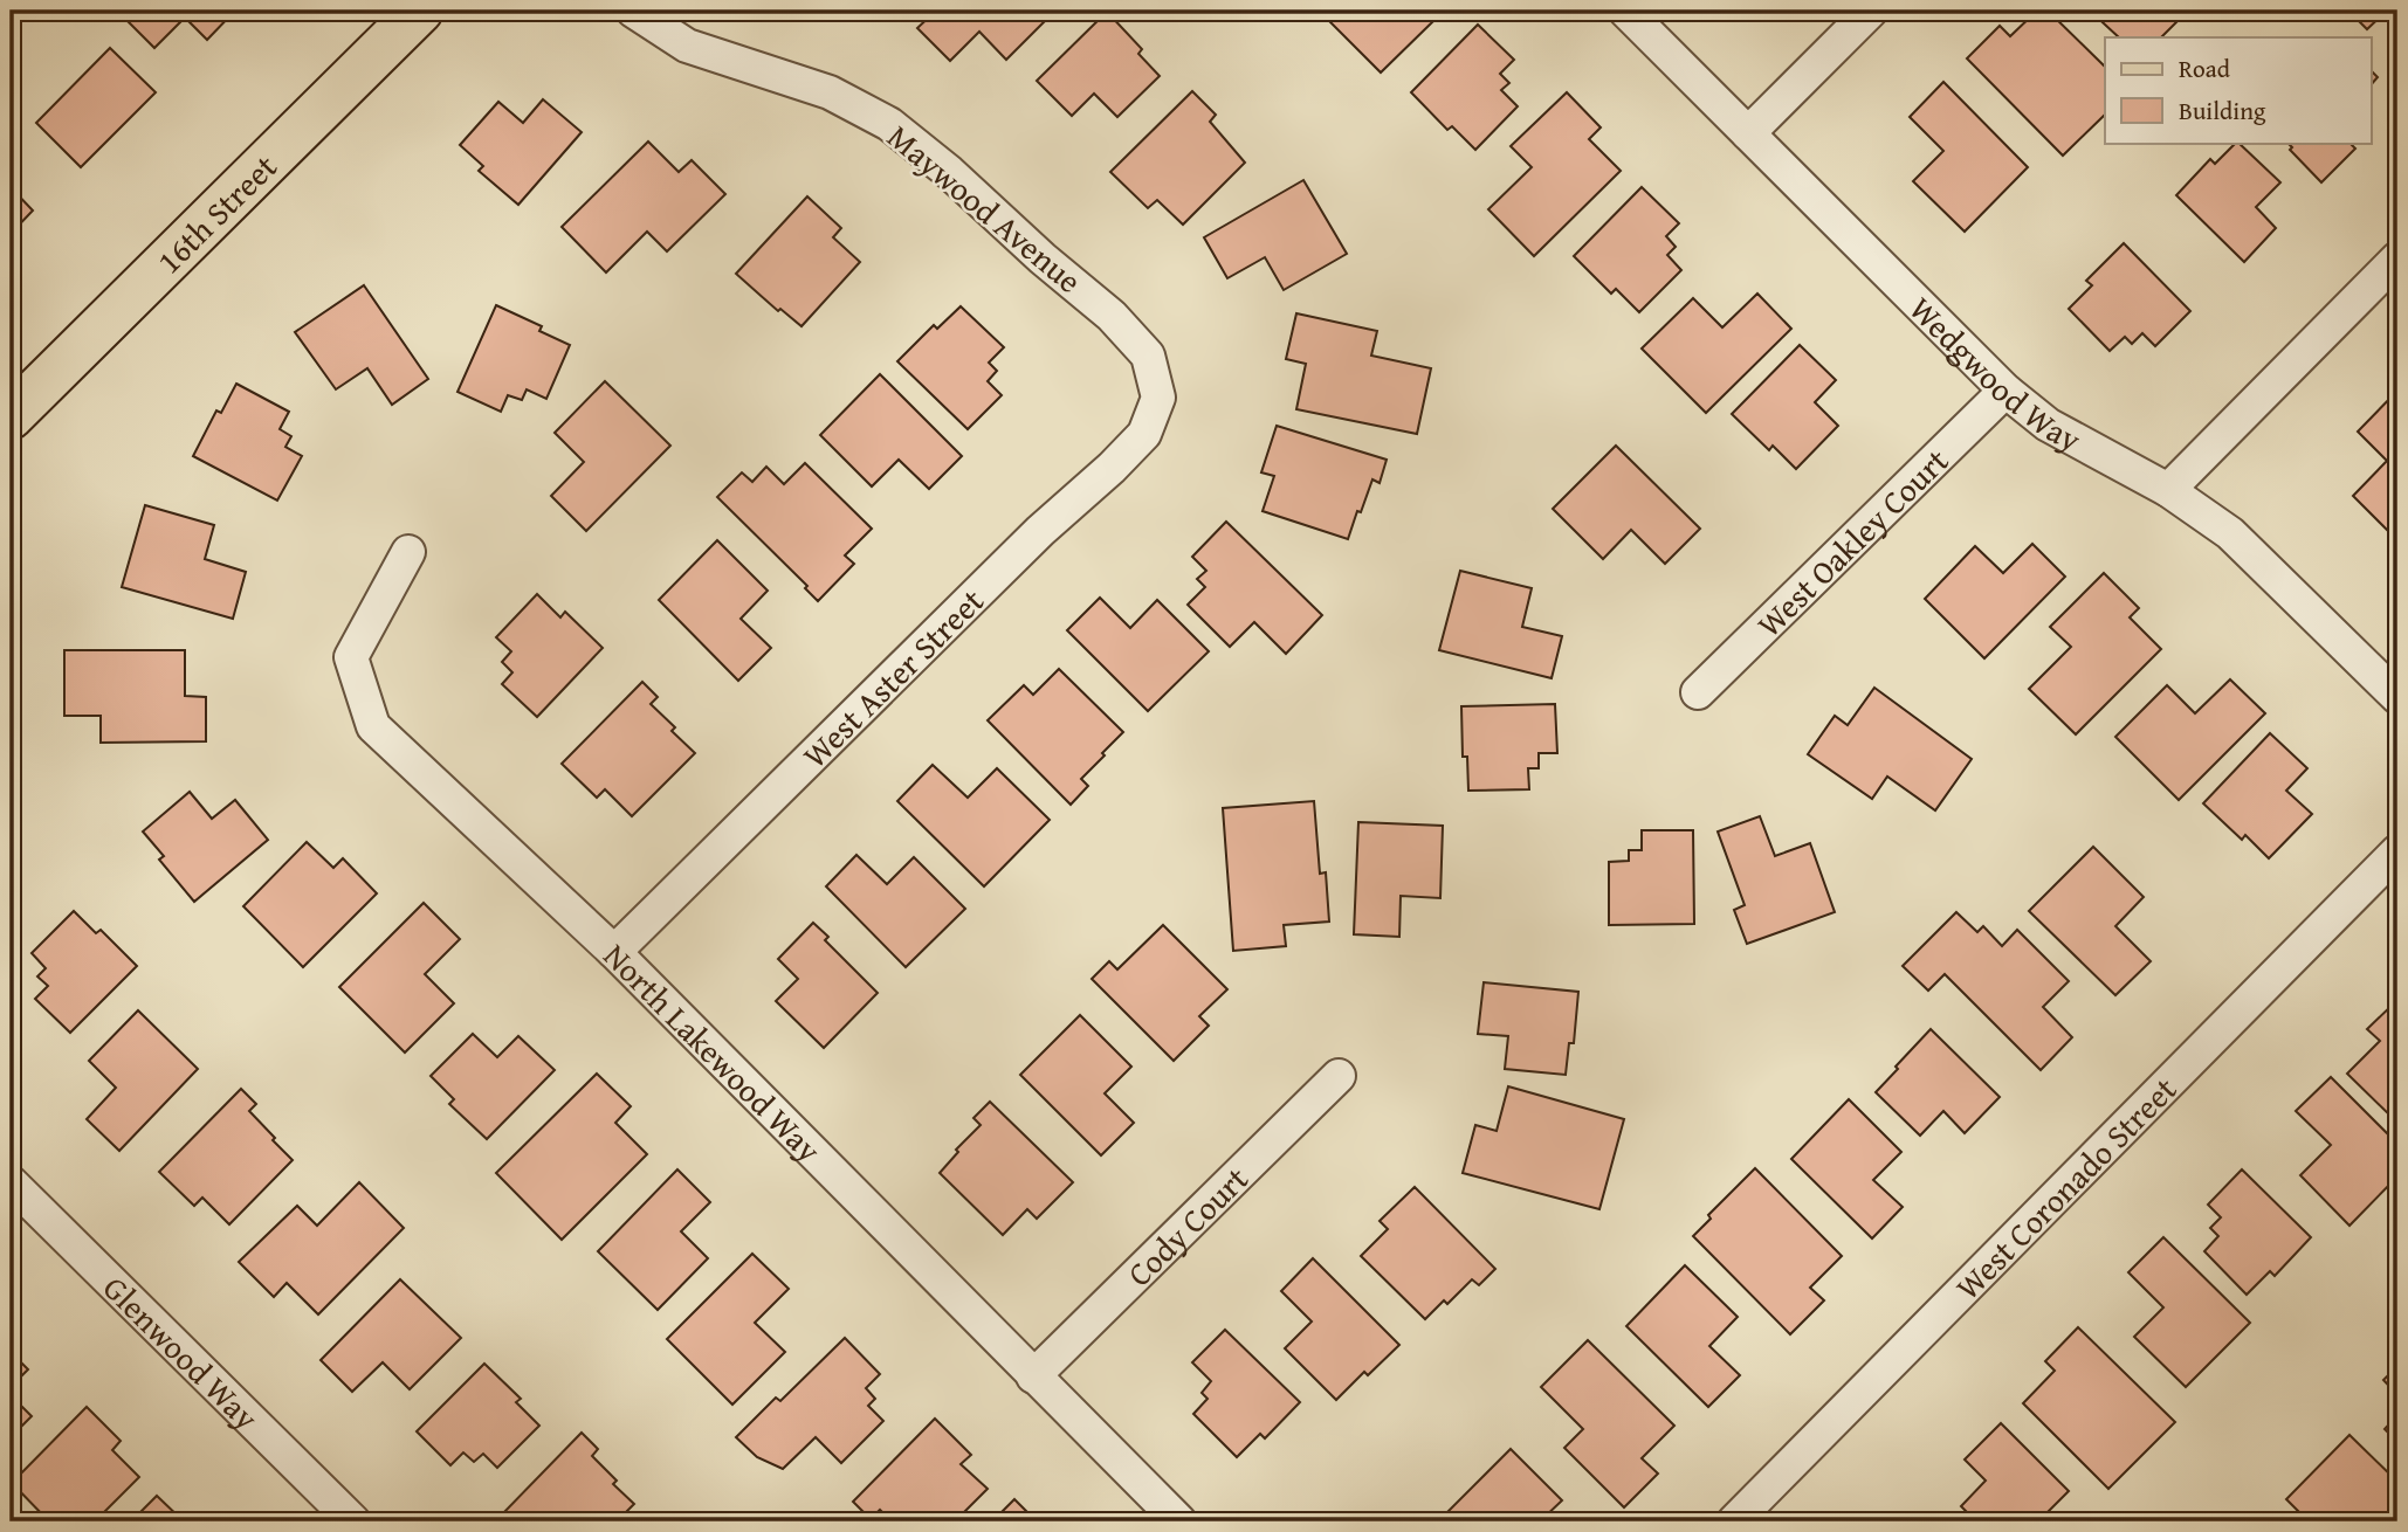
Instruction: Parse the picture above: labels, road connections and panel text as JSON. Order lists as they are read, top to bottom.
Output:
{
  "streets": {
    "main road": ["16th Street"],
    "street": [
      "Maywood Avenue",
      "Wedgwood Way",
      "West Oakley Court",
      "West Aster Street",
      "North Lakewood Way",
      "West Coronado Street",
      "Cody Court",
      "Glenwood Way"
    ]
  },
  "crossings": [
    ["Maywood Avenue", "West Aster Street"],
    ["Wedgwood Way", "West Oakley Court"],
    ["West Aster Street", "North Lakewood Way"],
    ["North Lakewood Way", "Cody Court"]
  ],
  "legend": ["Road", "Building"]
}
